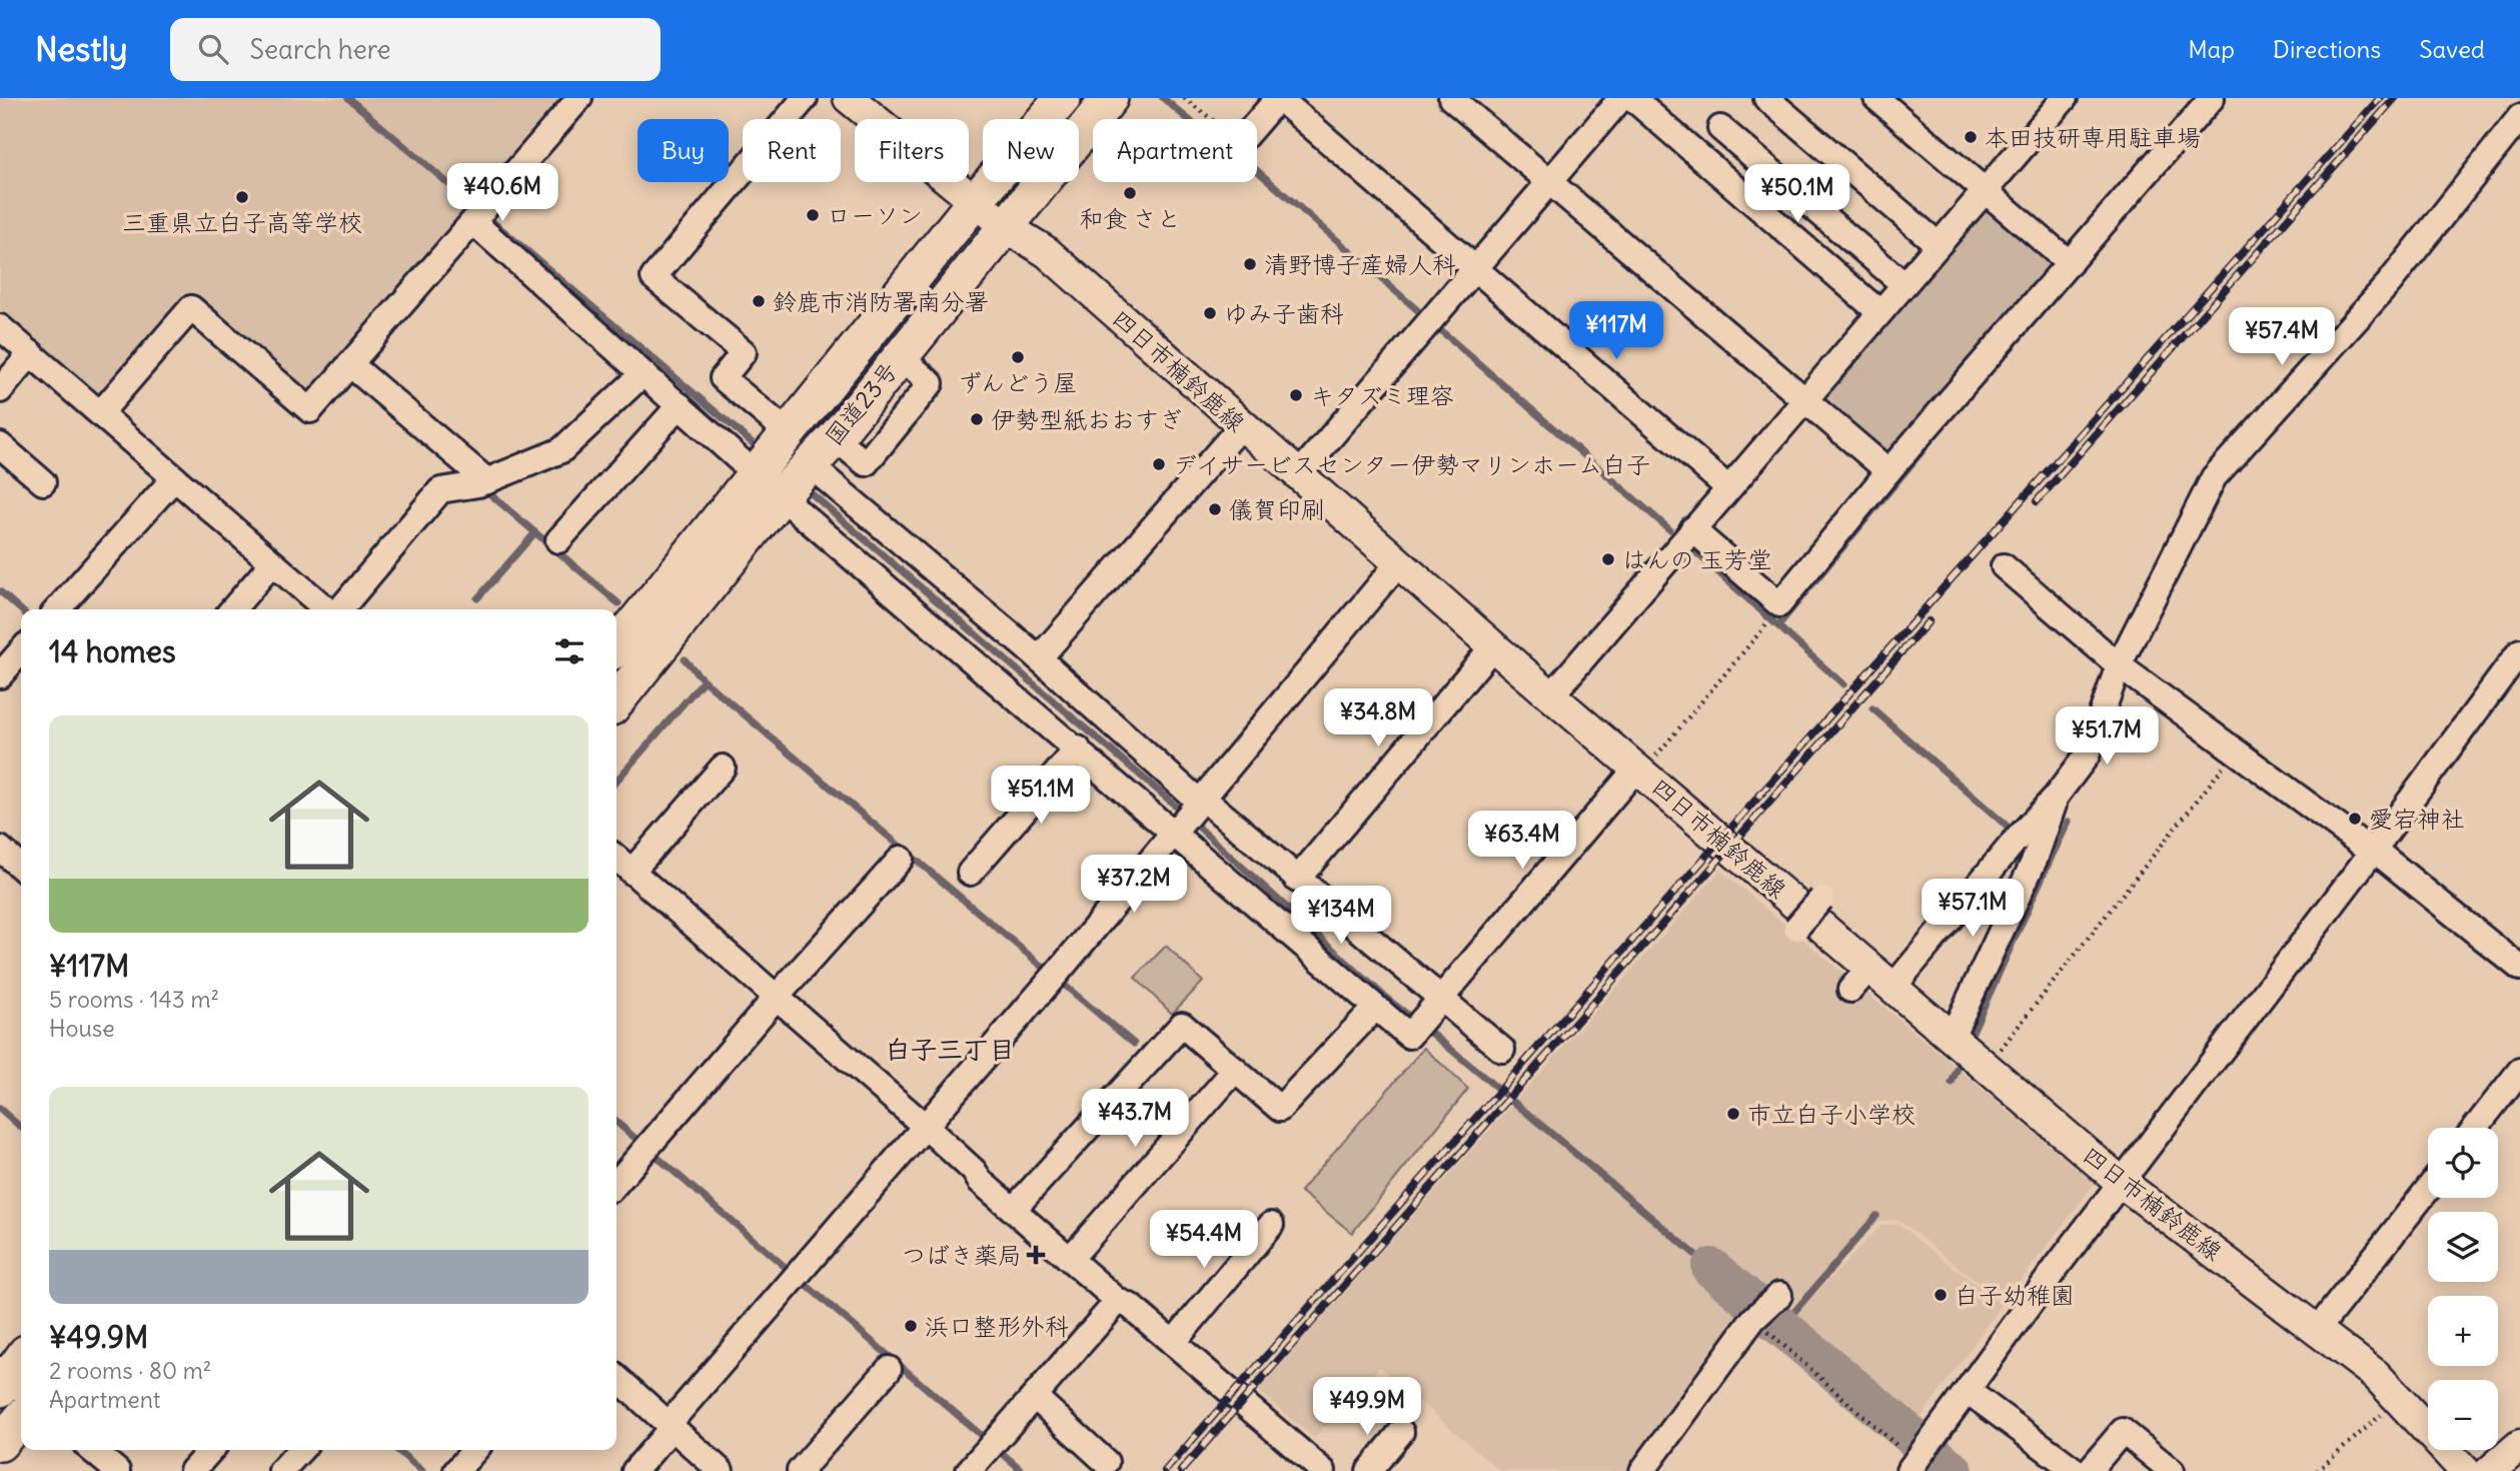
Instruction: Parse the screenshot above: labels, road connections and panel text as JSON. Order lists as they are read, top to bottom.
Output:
{
  "streets": {
    "highway": ["国道23号"],
    "main road": ["四日市楠鈴鹿線"]
  },
  "crossings": [
    ["四日市楠鈴鹿線", "国道23号"]
  ],
  "districts": ["白子三丁目"],
  "places": {
    "other": [
      "本田技研専用駐車場",
      "和食 さと",
      "三重県立白子高等学校",
      "ローソン",
      "清野博子産婦人科",
      "鈴鹿市消防署南分署",
      "ゆみ子歯科",
      "ずんどう屋",
      "キタズミ理容",
      "伊勢型紙おおすぎ",
      "デイサービスセンター伊勢マリンホーム白子",
      "儀賀印刷",
      "はんの 玉芳堂",
      "愛宕神社",
      "市立白子小学校",
      "白子幼稚園",
      "浜口整形外科"
    ],
    "health": ["つばき薬局"]
  },
  "page": {
    "header": "Nestly",
    "search": "Search here",
    "nav": ["Map", "Directions", "Saved"],
    "chip": [
      "Buy",
      "Rent",
      "Filters",
      "New",
      "Apartment"
    ],
    "price": [
      "¥40.6M",
      "¥50.1M",
      "¥117M",
      "¥57.4M",
      "¥34.8M",
      "¥51.7M",
      "¥51.1M",
      "¥63.4M",
      "¥37.2M",
      "¥57.1M",
      "¥134M",
      "¥43.7M",
      "¥54.4M",
      "¥49.9M"
    ],
    "heading": "14 homes",
    "list": [
      {
        "name": "¥117M",
        "note": "5 rooms · 143 m² · House"
      },
      {
        "name": "¥49.9M",
        "note": "2 rooms · 80 m² · Apartment"
      }
    ],
    "map_buttons": ["+", "−"]
  }
}
